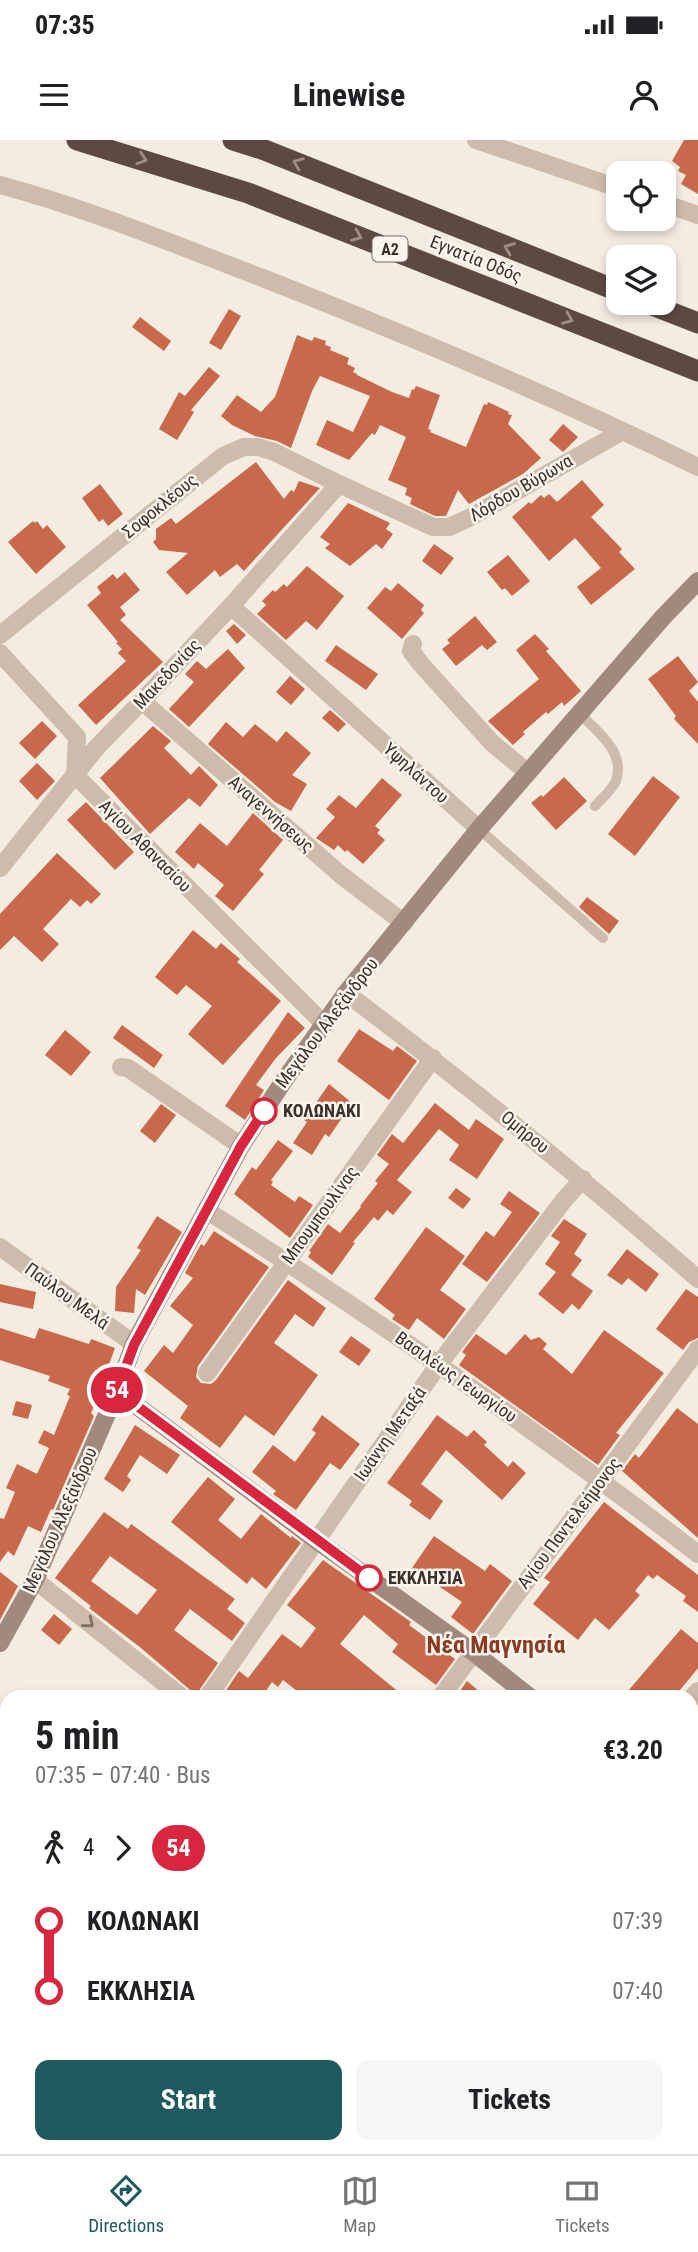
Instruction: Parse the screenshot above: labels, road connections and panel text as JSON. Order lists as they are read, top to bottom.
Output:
{
  "streets": {
    "highway": ["Α2", "Εγνατία Οδός"],
    "street": [
      "Λόρδου Βύρωνα",
      "Σοφοκλέους",
      "Μακεδονίας",
      "Υψηλάντου",
      "Αναγεννήσεως",
      "Αγίου Αθανασίου",
      "Μεγάλου Αλεξάνδρου",
      "Ομήρου",
      "Μπουμπουλίνας",
      "Παύλου Μελά",
      "Βασιλέως Γεωργίου",
      "Ιωάννη Μεταξά",
      "Αγίου Παντελεήμονος"
    ]
  },
  "crossings": [
    ["Λόρδου Βύρωνα", "Σοφοκλέους"],
    ["Λόρδου Βύρωνα", "Μακεδονίας"],
    ["Σοφοκλέους", "Μακεδονίας"],
    ["Μακεδονίας", "Υψηλάντου"],
    ["Μακεδονίας", "Αναγεννήσεως"],
    ["Μακεδονίας", "Αγίου Αθανασίου"],
    ["Υψηλάντου", "Μεγάλου Αλεξάνδρου"],
    ["Αναγεννήσεως", "Μεγάλου Αλεξάνδρου"],
    ["Αγίου Αθανασίου", "Μεγάλου Αλεξάνδρου"],
    ["Μεγάλου Αλεξάνδρου", "Ομήρου"],
    ["Μεγάλου Αλεξάνδρου", "Παύλου Μελά"],
    ["Μεγάλου Αλεξάνδρου", "Βασιλέως Γεωργίου"],
    ["Ομήρου", "Μπουμπουλίνας"],
    ["Ομήρου", "Ιωάννη Μεταξά"],
    ["Μπουμπουλίνας", "Βασιλέως Γεωργίου"],
    ["Βασιλέως Γεωργίου", "Ιωάννη Μεταξά"],
    ["Βασιλέως Γεωργίου", "Αγίου Παντελεήμονος"]
  ],
  "districts": ["Νέα Μαγνησία"],
  "places": ["ΚΟΛΩΝΑΚΙ", "ΕΚΚΛΗΣΙΑ"],
  "lines": ["bus line 54"],
  "page": {
    "status": "07:35",
    "header": "Linewise",
    "on_map": "54",
    "heading": ["5 min", "07:35 – 07:40 · Bus", "€3.20"],
    "legs": ["4", "54"],
    "list": [
      {
        "name": "ΚΟΛΩΝΑΚΙ",
        "value": "07:39"
      },
      {
        "name": "ΕΚΚΛΗΣΙΑ",
        "value": "07:40"
      }
    ],
    "buttons": ["Start", "Tickets"],
    "tabs": ["Directions", "Map", "Tickets"]
  }
}
